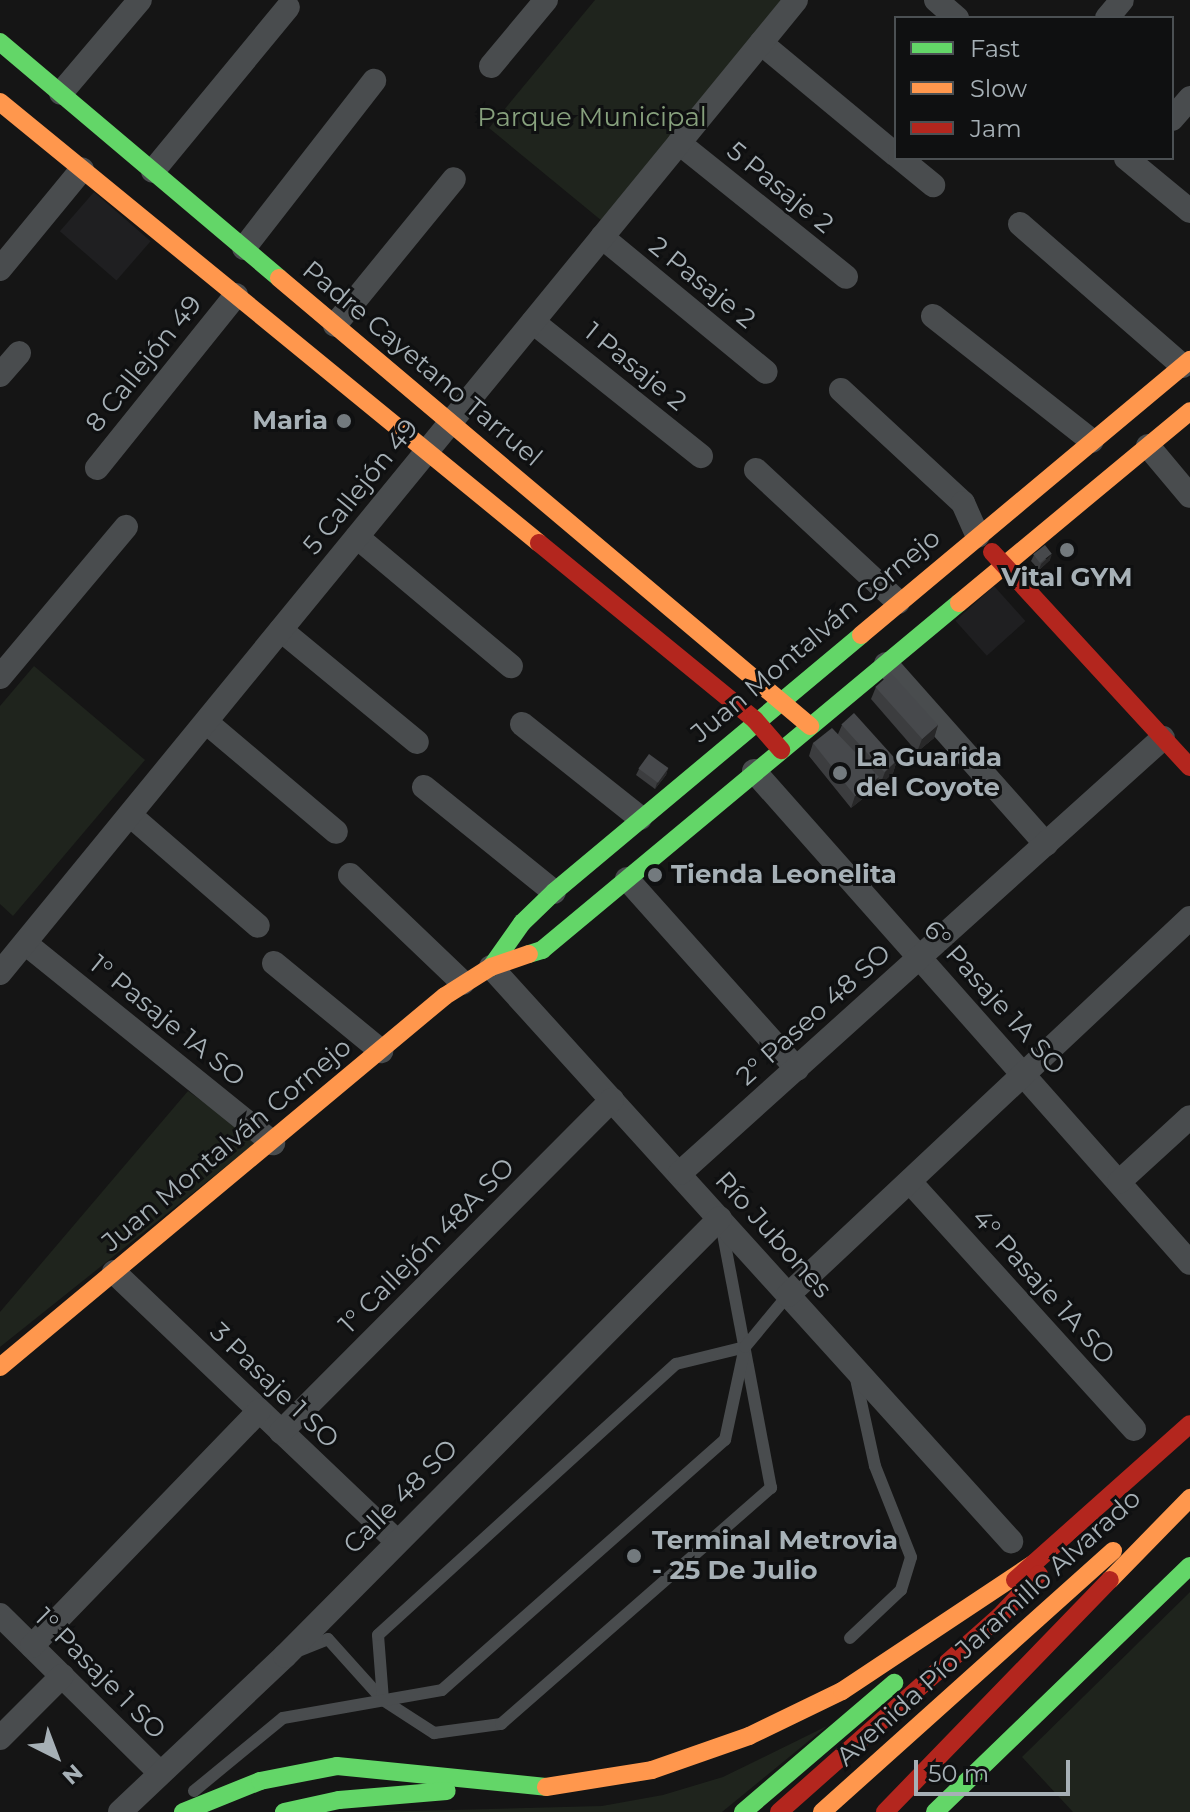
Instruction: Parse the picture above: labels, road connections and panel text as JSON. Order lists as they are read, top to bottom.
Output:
{
  "streets": {
    "main road": ["Padre Cayetano Tarruel", "Juan Montalván Cornejo", "Avenida Pío Jaramillo Alvarado"],
    "street": [
      "5 Pasaje 2",
      "2 Pasaje 2",
      "8 Callejón 49",
      "1 Pasaje 2",
      "5 Callejón 49",
      "6° Pasaje 1A SO",
      "2° Paseo 48 SO",
      "1° Pasaje 1A SO",
      "Río Jubones",
      "1° Callejón 48A SO",
      "4° Pasaje 1A SO",
      "3 Pasaje 1 SO",
      "Calle 48 SO",
      "1° Pasaje 1 SO"
    ]
  },
  "crossings": [
    ["5 Pasaje 2", "5 Callejón 49"],
    ["2 Pasaje 2", "5 Callejón 49"],
    ["Padre Cayetano Tarruel", "5 Callejón 49"],
    ["Padre Cayetano Tarruel", "Juan Montalván Cornejo"],
    ["1 Pasaje 2", "5 Callejón 49"],
    ["5 Callejón 49", "1° Pasaje 1A SO"],
    ["Juan Montalván Cornejo", "6° Pasaje 1A SO"],
    ["Juan Montalván Cornejo", "1° Pasaje 1A SO"],
    ["Juan Montalván Cornejo", "Río Jubones"],
    ["Juan Montalván Cornejo", "3 Pasaje 1 SO"],
    ["6° Pasaje 1A SO", "2° Paseo 48 SO"],
    ["2° Paseo 48 SO", "Río Jubones"],
    ["Río Jubones", "1° Callejón 48A SO"],
    ["Río Jubones", "Calle 48 SO"],
    ["1° Callejón 48A SO", "3 Pasaje 1 SO"],
    ["3 Pasaje 1 SO", "Calle 48 SO"],
    ["Calle 48 SO", "1° Pasaje 1 SO"]
  ],
  "parks": ["Parque Municipal"],
  "places": [
    "Maria",
    "Vital GYM",
    "La Guarida del Coyote",
    "Tienda Leonelita",
    "Terminal Metrovia - 25 De Julio"
  ],
  "legend": ["Fast", "Slow", "Jam"],
  "scale_bar": "50 m",
  "north": "bottom right"
}
